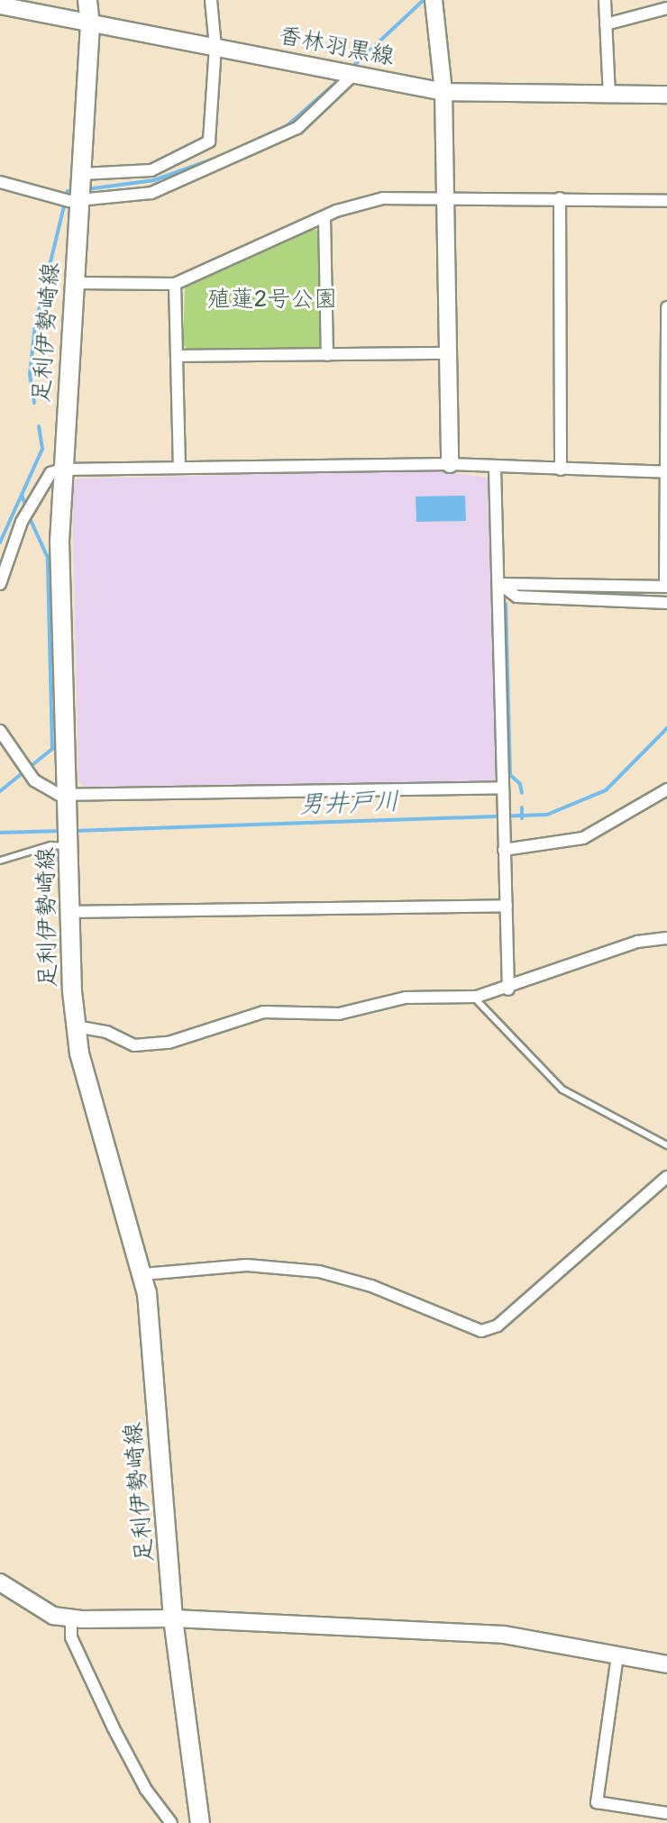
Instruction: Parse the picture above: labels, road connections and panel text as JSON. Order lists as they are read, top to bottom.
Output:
{
  "streets": {
    "main road": ["足利伊勢崎線"],
    "street": ["香林羽黒線"]
  },
  "crossings": [
    ["香林羽黒線", "足利伊勢崎線"]
  ],
  "water": ["男井戸川"],
  "parks": ["殖蓮2号公園"]
}
